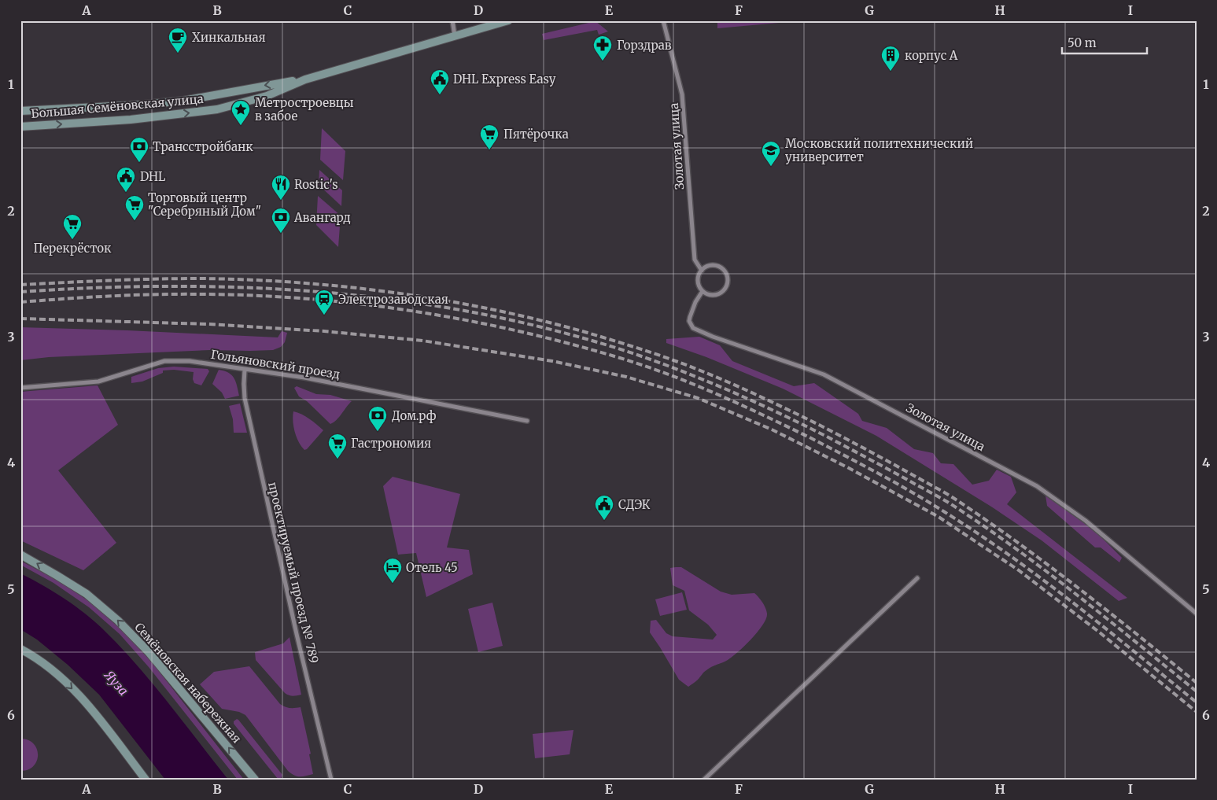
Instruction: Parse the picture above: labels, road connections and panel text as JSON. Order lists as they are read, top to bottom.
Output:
{
  "streets": {
    "main road": ["Большая Семёновская улица", "Семёновская набережная"],
    "street": ["Золотая улица", "Гольяновский проезд", "проектируемый проезд № 789"]
  },
  "crossings": [
    ["Гольяновский проезд", "проектируемый проезд № 789"]
  ],
  "one_way": ["Семёновская набережная"],
  "water": ["Яуза"],
  "places": {
    "cafe": ["Хинкальная"],
    "pharmacy": ["Горздрав"],
    "building": ["корпус А"],
    "public building": ["DHL Express Easy", "DHL", "СДЭК"],
    "place": ["Метростроевцы в забое"],
    "supermarket": [
      "Пятёрочка",
      "Торговый центр \"Серебряный Дом\"",
      "Перекрёсток",
      "Гастрономия"
    ],
    "bank": ["Трансстройбанк", "Авангард", "Дом.рф"],
    "school or university": ["Московский политехнический университет"],
    "restaurant": ["Rostic's"],
    "station": ["Электрозаводская"],
    "hotel": ["Отель 45"]
  },
  "scale_bar": "50 m",
  "grid": {
    "columns": [
      "A",
      "B",
      "C",
      "D",
      "E",
      "F",
      "G",
      "H",
      "I"
    ],
    "rows": [
      "1",
      "2",
      "3",
      "4",
      "5",
      "6"
    ]
  }
}
